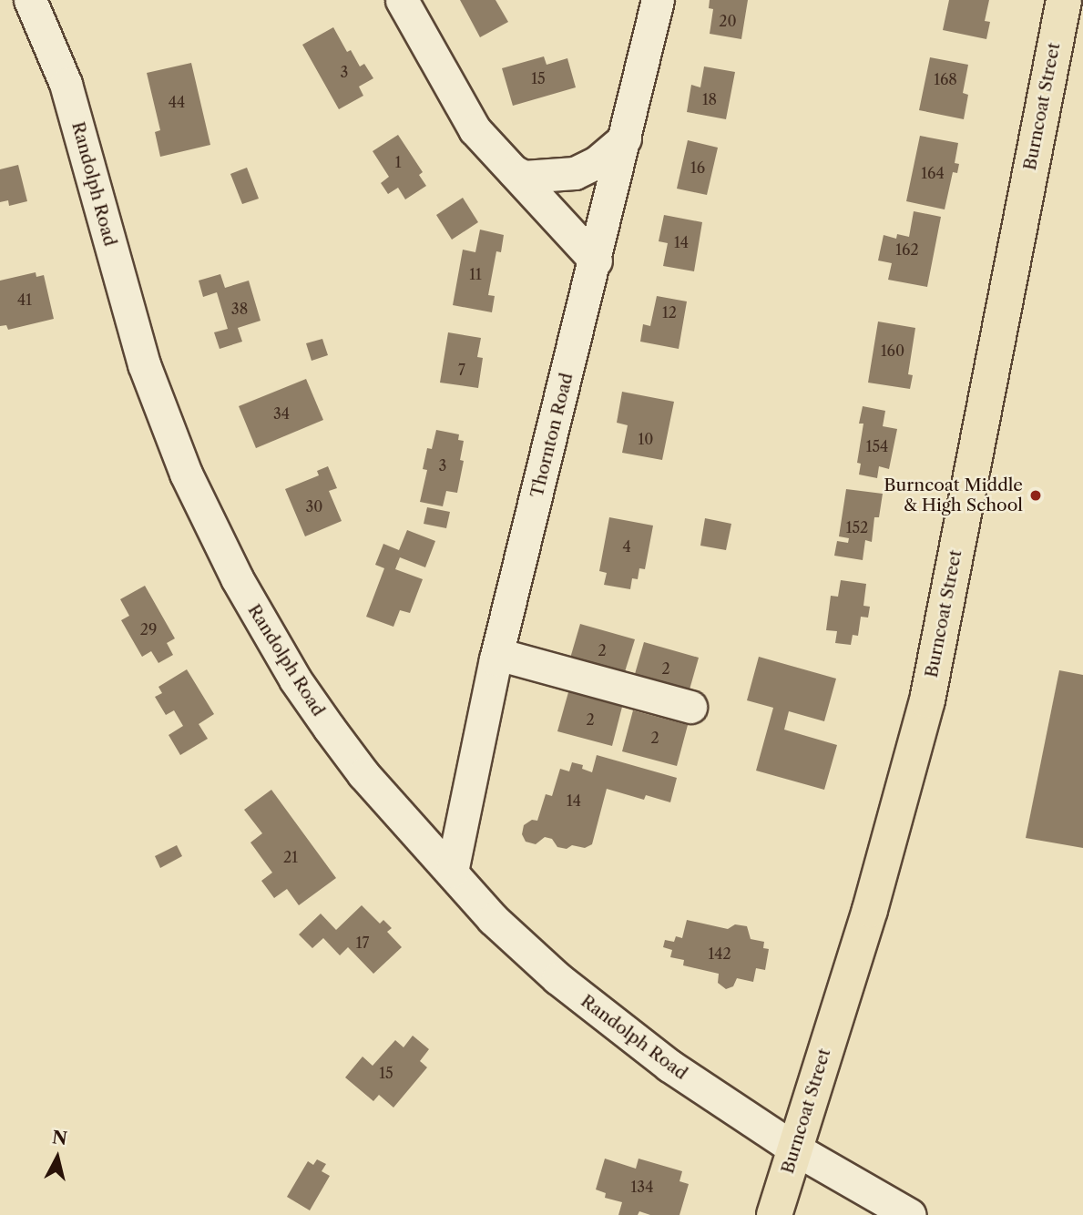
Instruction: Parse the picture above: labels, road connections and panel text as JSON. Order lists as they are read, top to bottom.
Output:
{
  "streets": {
    "main road": ["Burncoat Street"],
    "street": ["Randolph Road", "Thornton Road"]
  },
  "crossings": [
    ["Burncoat Street", "Randolph Road"],
    ["Randolph Road", "Thornton Road"]
  ],
  "places": ["Burncoat Middle & High School"],
  "house_numbers": [
    "20",
    "3",
    "15",
    "168",
    "18",
    "44",
    "1",
    "16",
    "164",
    "14",
    "162",
    "11",
    "41",
    "38",
    "12",
    "160",
    "7",
    "34",
    "10",
    "154",
    "3",
    "30",
    "152",
    "4",
    "29",
    "2",
    "2",
    "2",
    "2",
    "14",
    "21",
    "17",
    "142",
    "15",
    "134"
  ],
  "north": "top"
}
